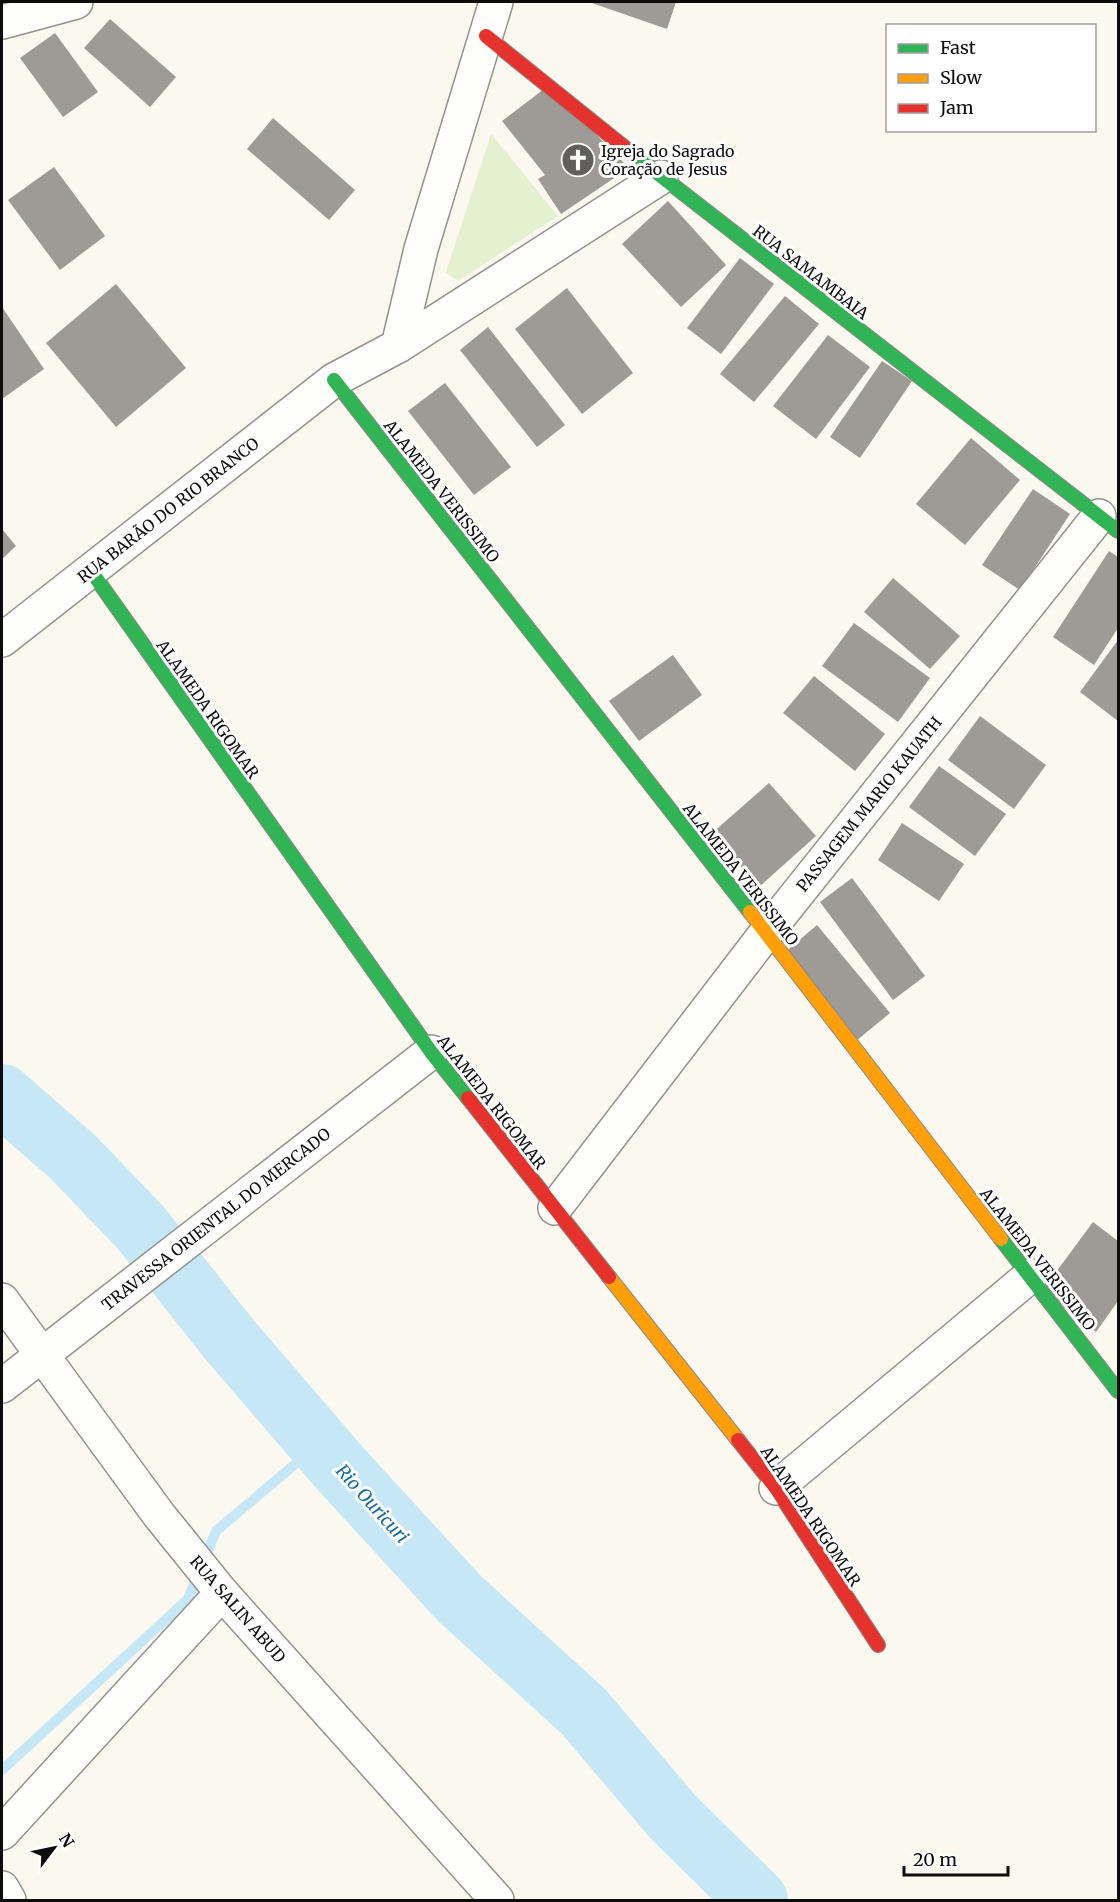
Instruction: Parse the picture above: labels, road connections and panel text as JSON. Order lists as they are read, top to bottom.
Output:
{
  "streets": {
    "street": [
      "RUA SAMAMBAIA",
      "ALAMEDA VERISSIMO",
      "RUA BARÃO DO RIO BRANCO",
      "ALAMEDA RIGOMAR",
      "PASSAGEM MARIO KAUATH",
      "TRAVESSA ORIENTAL DO MERCADO",
      "RUA SALIN ABUD"
    ]
  },
  "crossings": [
    ["RUA SAMAMBAIA", "RUA BARÃO DO RIO BRANCO"],
    ["RUA SAMAMBAIA", "PASSAGEM MARIO KAUATH"],
    ["ALAMEDA VERISSIMO", "RUA BARÃO DO RIO BRANCO"],
    ["ALAMEDA VERISSIMO", "PASSAGEM MARIO KAUATH"],
    ["RUA BARÃO DO RIO BRANCO", "ALAMEDA RIGOMAR"],
    ["ALAMEDA RIGOMAR", "PASSAGEM MARIO KAUATH"],
    ["ALAMEDA RIGOMAR", "TRAVESSA ORIENTAL DO MERCADO"],
    ["TRAVESSA ORIENTAL DO MERCADO", "RUA SALIN ABUD"]
  ],
  "water": ["Rio Ouricuri"],
  "places": {
    "church": ["Igreja do Sagrado Coração de Jesus"]
  },
  "legend": ["Fast", "Slow", "Jam"],
  "scale_bar": "20 m",
  "north": "top right"
}
